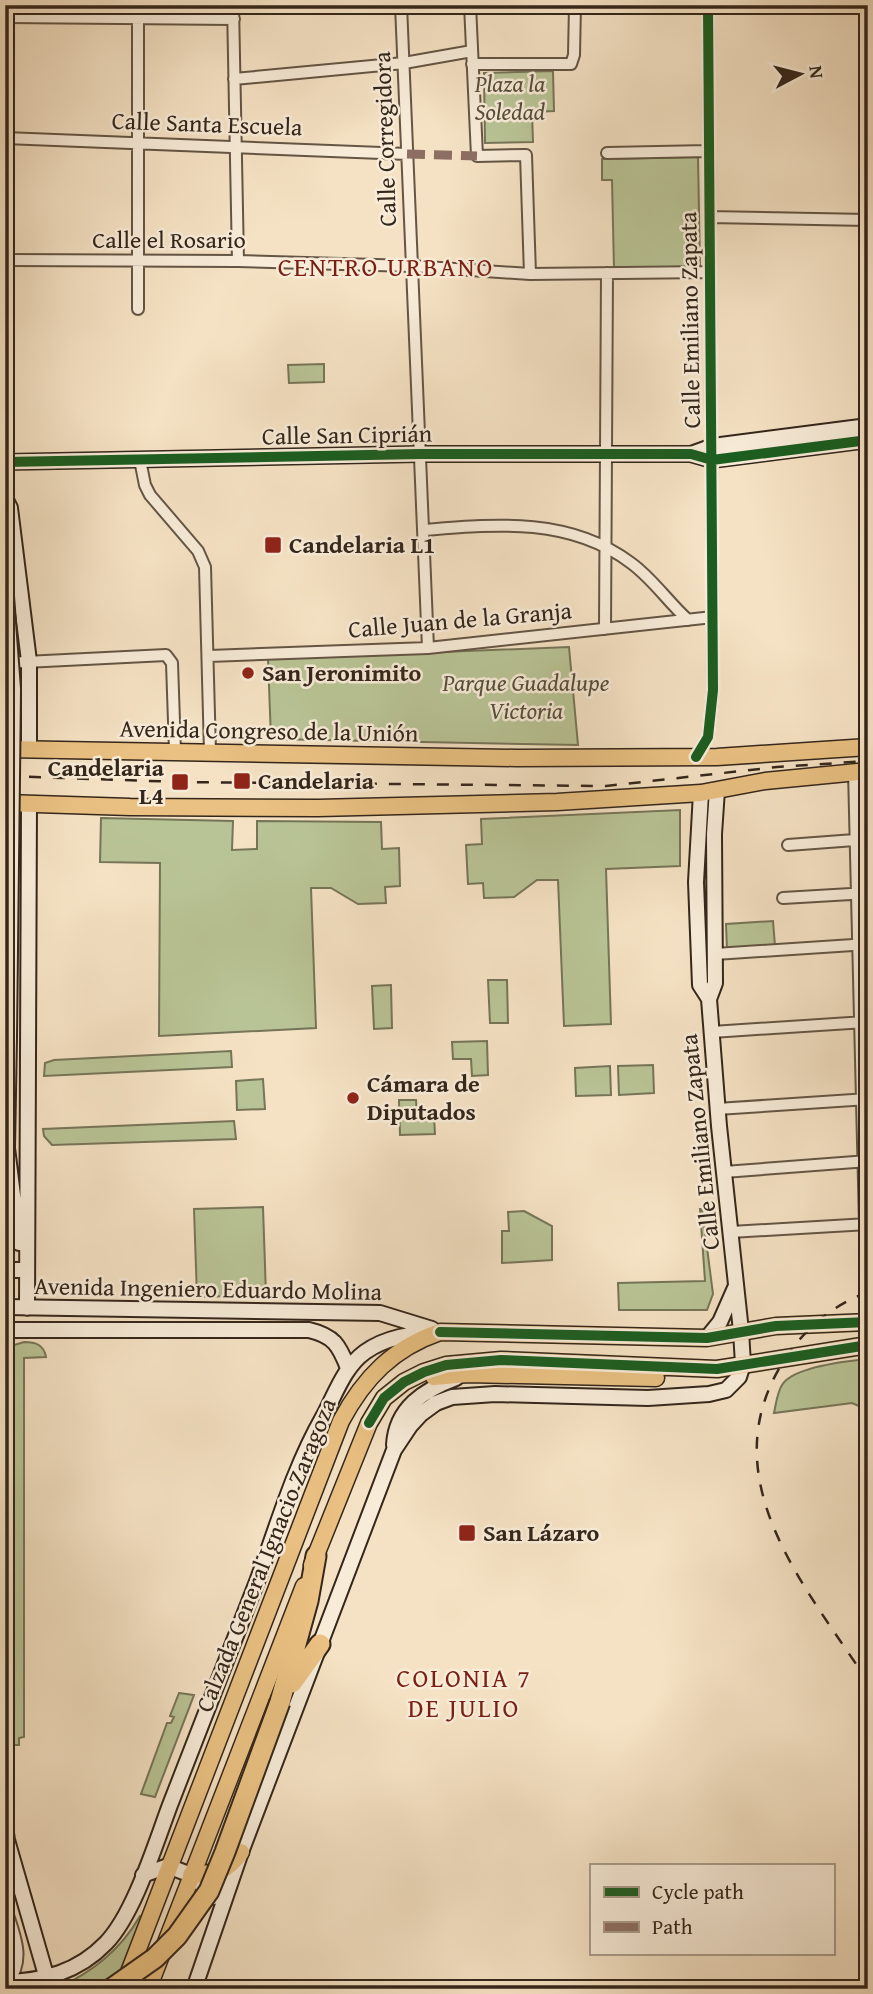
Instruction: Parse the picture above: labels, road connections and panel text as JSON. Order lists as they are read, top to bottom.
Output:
{
  "streets": {
    "main road": ["Avenida Congreso de la Unión", "Avenida Ingeniero Eduardo Molina", "Calzada General Ignacio Zaragoza"],
    "street": [
      "Calle Santa Escuela",
      "Calle Corregidora",
      "Calle el Rosario",
      "Calle Emiliano Zapata",
      "Calle San Ciprián",
      "Calle Juan de la Granja"
    ]
  },
  "crossings": [
    ["Calle Santa Escuela", "Calle Corregidora"],
    ["Calle Corregidora", "Calle el Rosario"],
    ["Calle Corregidora", "Calle San Ciprián"],
    ["Calle Corregidora", "Calle Juan de la Granja"],
    ["Calle el Rosario", "Calle Emiliano Zapata"],
    ["Calle Emiliano Zapata", "Calle San Ciprián"],
    ["Calle Emiliano Zapata", "Calle Juan de la Granja"],
    ["Calle Emiliano Zapata", "Avenida Congreso de la Unión"],
    ["Calle Emiliano Zapata", "Avenida Ingeniero Eduardo Molina"],
    ["Avenida Ingeniero Eduardo Molina", "Calzada General Ignacio Zaragoza"]
  ],
  "districts": ["CENTRO URBANO", "COLONIA 7 DE JULIO"],
  "parks": ["Plaza la Soledad", "Parque Guadalupe Victoria"],
  "places": {
    "transit": [
      "Candelaria L1",
      "Candelaria",
      "Candelaria L4",
      "San Lázaro"
    ],
    "other": ["San Jeronimito", "Cámara de Diputados"]
  },
  "legend": ["Cycle path", "Path"],
  "north": "right"
}
